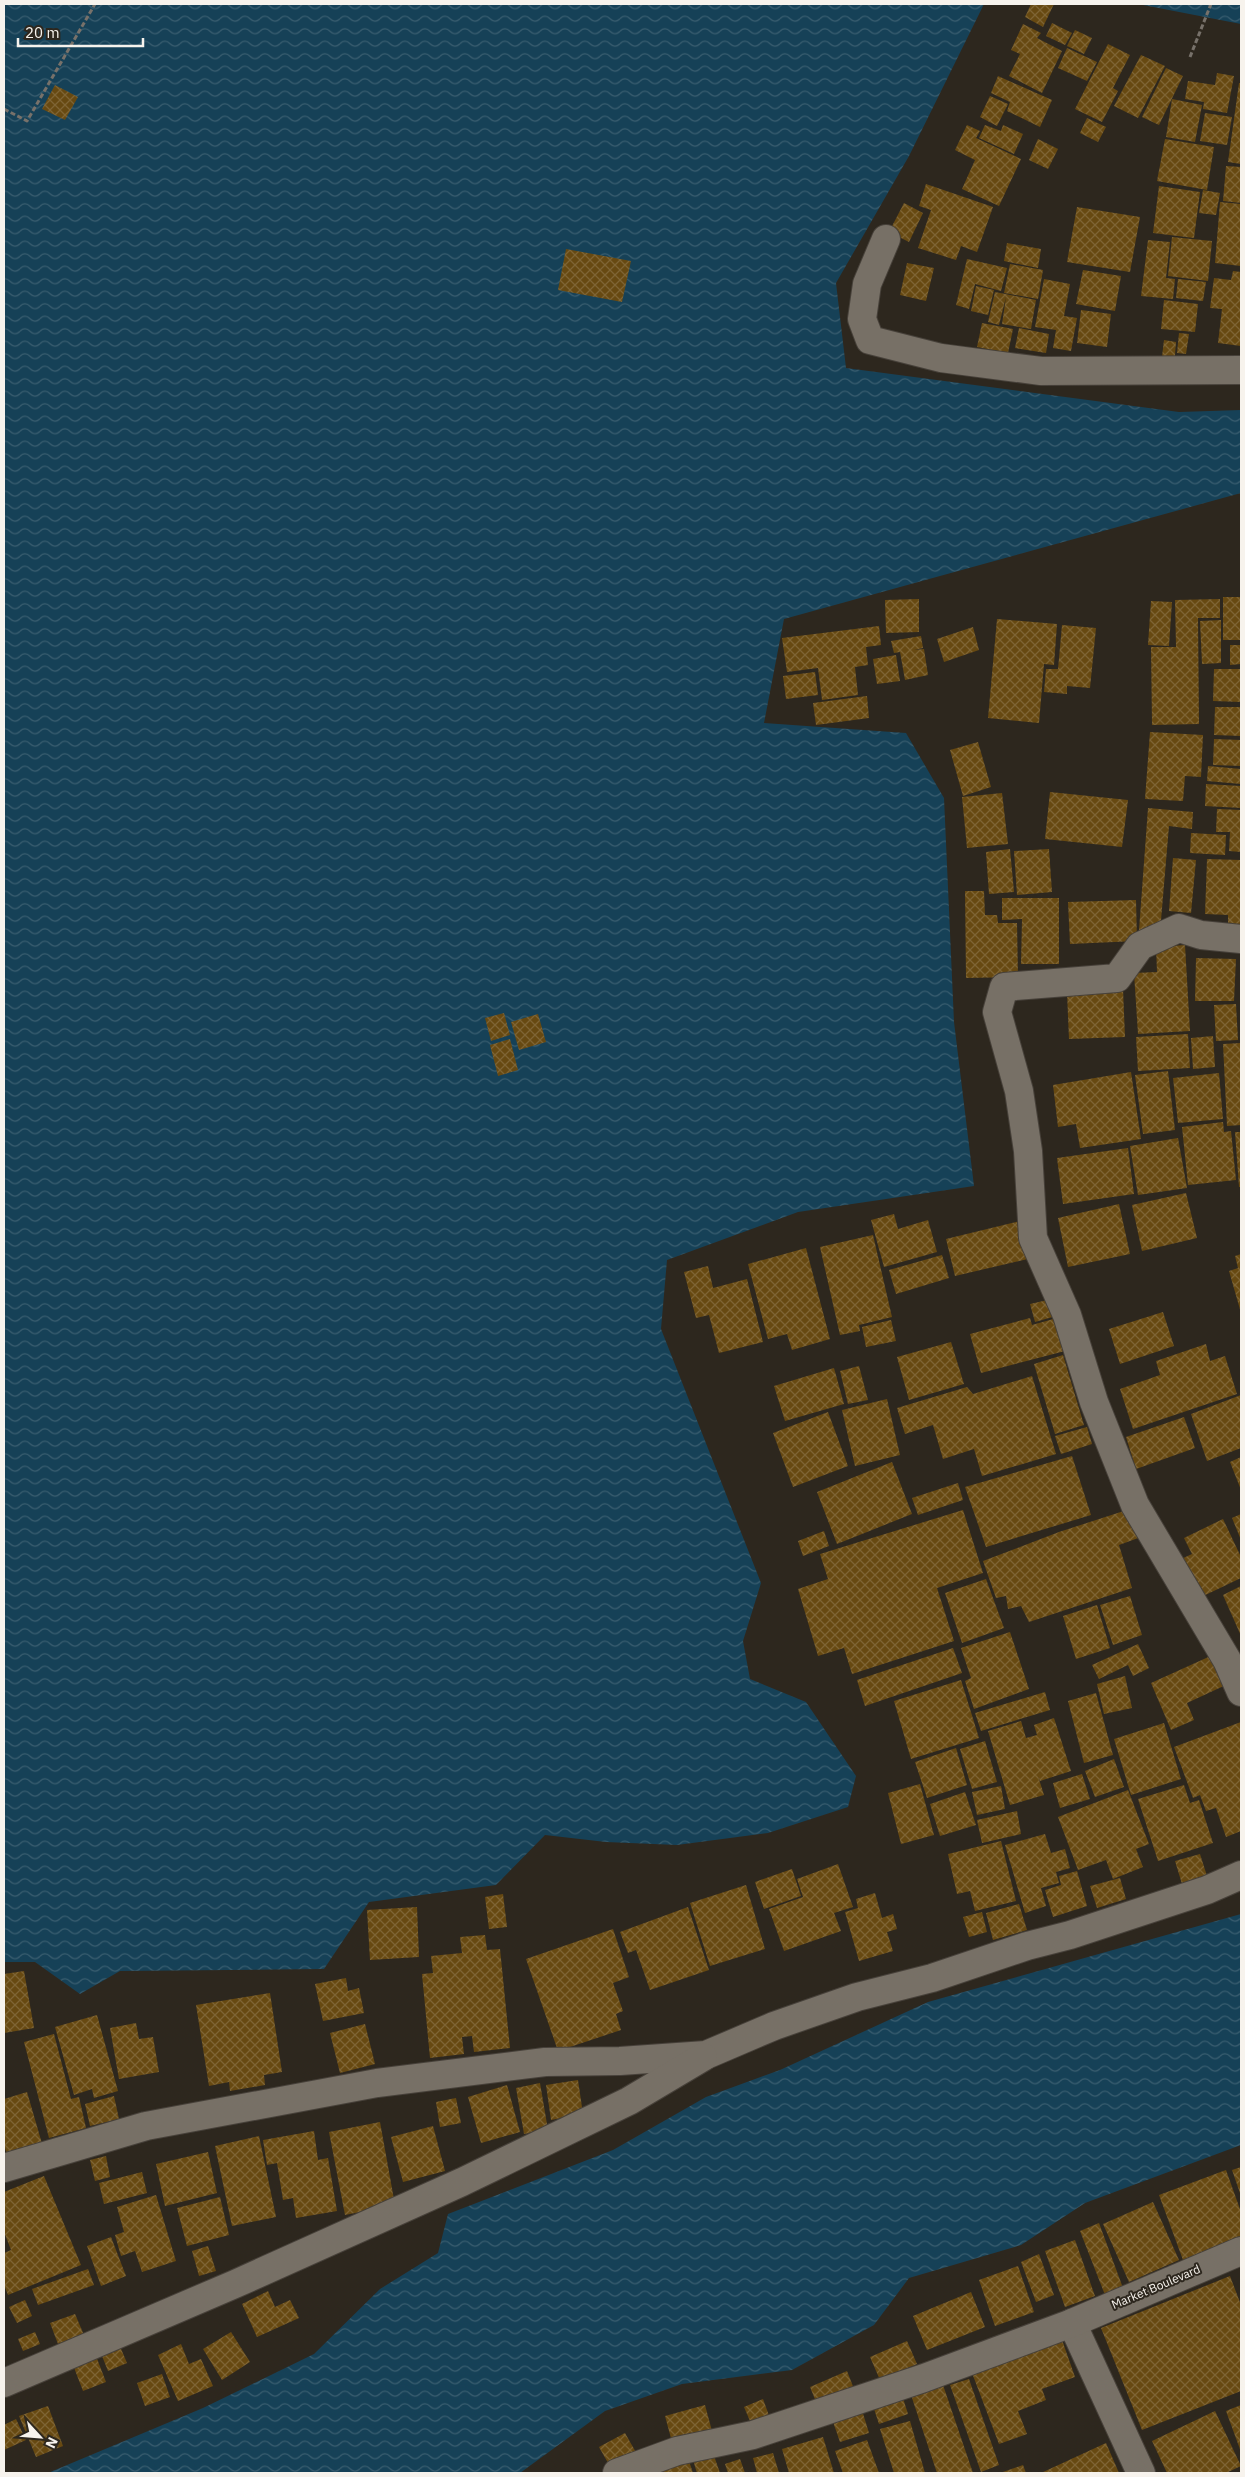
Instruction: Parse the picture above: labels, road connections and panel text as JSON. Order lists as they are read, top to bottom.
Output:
{
  "streets": {
    "street": ["Market Boulevard"]
  },
  "scale_bar": "20 m",
  "north": "bottom right"
}
